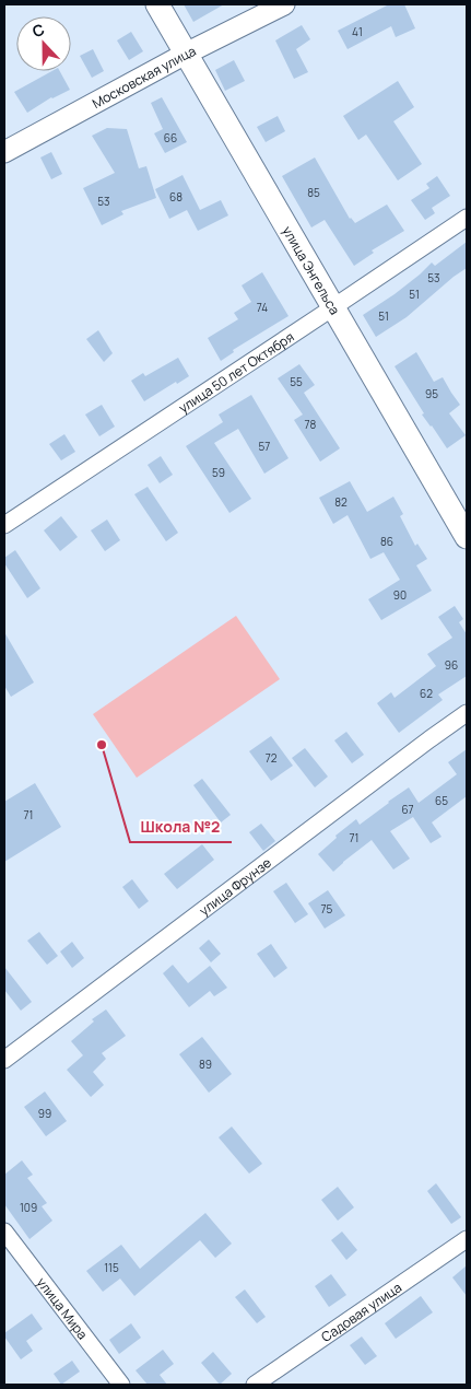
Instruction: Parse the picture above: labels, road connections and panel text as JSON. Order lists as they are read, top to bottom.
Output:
{
  "streets": {
    "main road": ["улица Энгельса"],
    "street": [
      "Московская улица",
      "улица 50 лет Октября",
      "улица Фрунзе",
      "улица Мира",
      "Садовая улица"
    ]
  },
  "crossings": [
    ["Московская улица", "улица Энгельса"],
    ["улица Энгельса", "улица 50 лет Октября"]
  ],
  "places": ["Школа №2"],
  "house_numbers": [
    "41",
    "66",
    "85",
    "68",
    "53",
    "53",
    "51",
    "74",
    "51",
    "55",
    "95",
    "78",
    "57",
    "59",
    "82",
    "86",
    "90",
    "96",
    "62",
    "72",
    "65",
    "67",
    "71",
    "71",
    "75",
    "89",
    "99",
    "109",
    "115"
  ],
  "north": "top"
}
